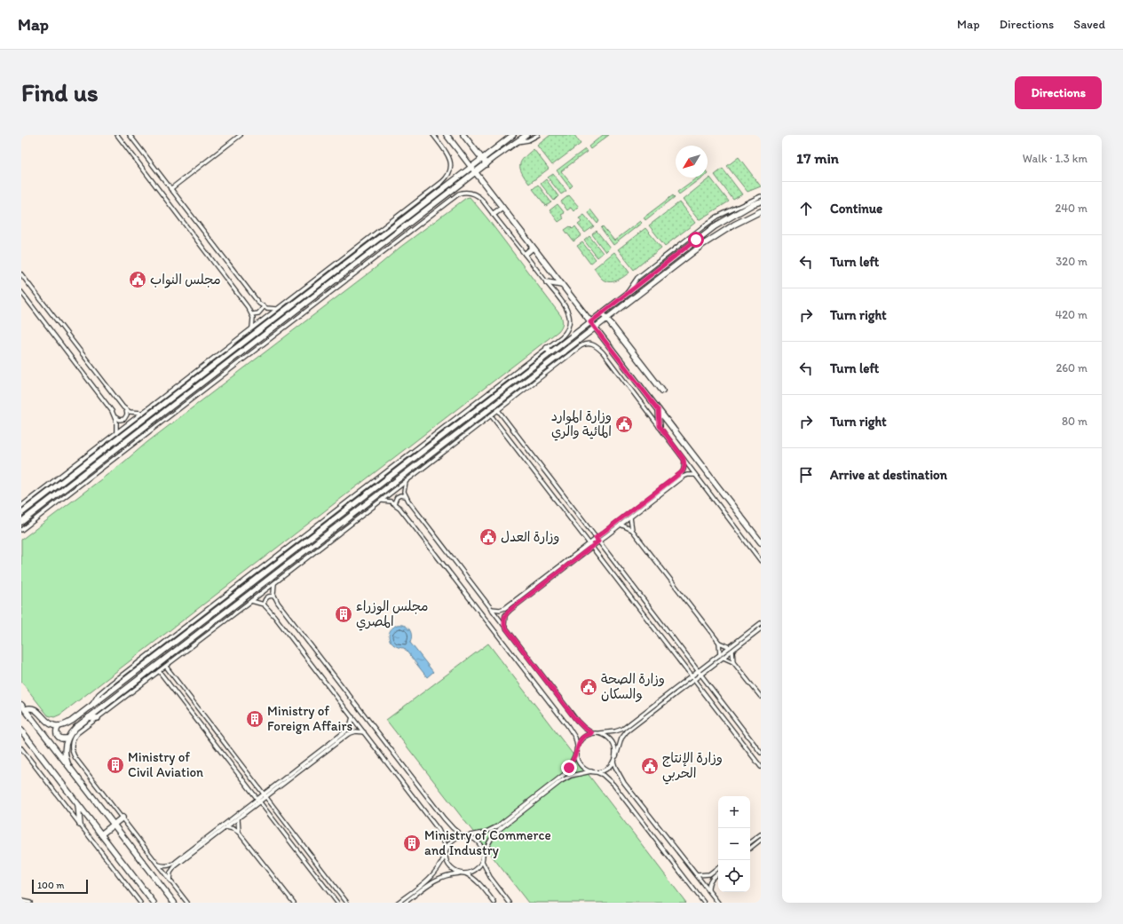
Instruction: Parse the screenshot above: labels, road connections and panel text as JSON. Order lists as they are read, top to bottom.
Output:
{
  "places": {
    "public building": [
      "مجلس النواب",
      "وزارة الموارد المائية والري",
      "وزارة العدل",
      "وزارة الصحة والسكان",
      "وزارة الإنتاج الحربي"
    ],
    "building": [
      "مجلس الوزراء المصري",
      "Ministry of Foreign Affairs",
      "Ministry of Civil Aviation",
      "Ministry of Commerce and Industry"
    ]
  },
  "scale_bar": "100 m",
  "north": "bottom left",
  "page": {
    "header": "Map",
    "nav": ["Map", "Directions", "Saved"],
    "buttons": "Directions",
    "title": "Find us",
    "heading": ["17 min", "Walk · 1.3 km"],
    "list": [
      ["Continue", "240 m"],
      ["Turn left", "320 m"],
      ["Turn right", "420 m"],
      ["Turn left", "260 m"],
      ["Turn right", "80 m"],
      "Arrive at destination"
    ],
    "map_buttons": ["+", "−"],
    "scale": "100 m"
  }
}
